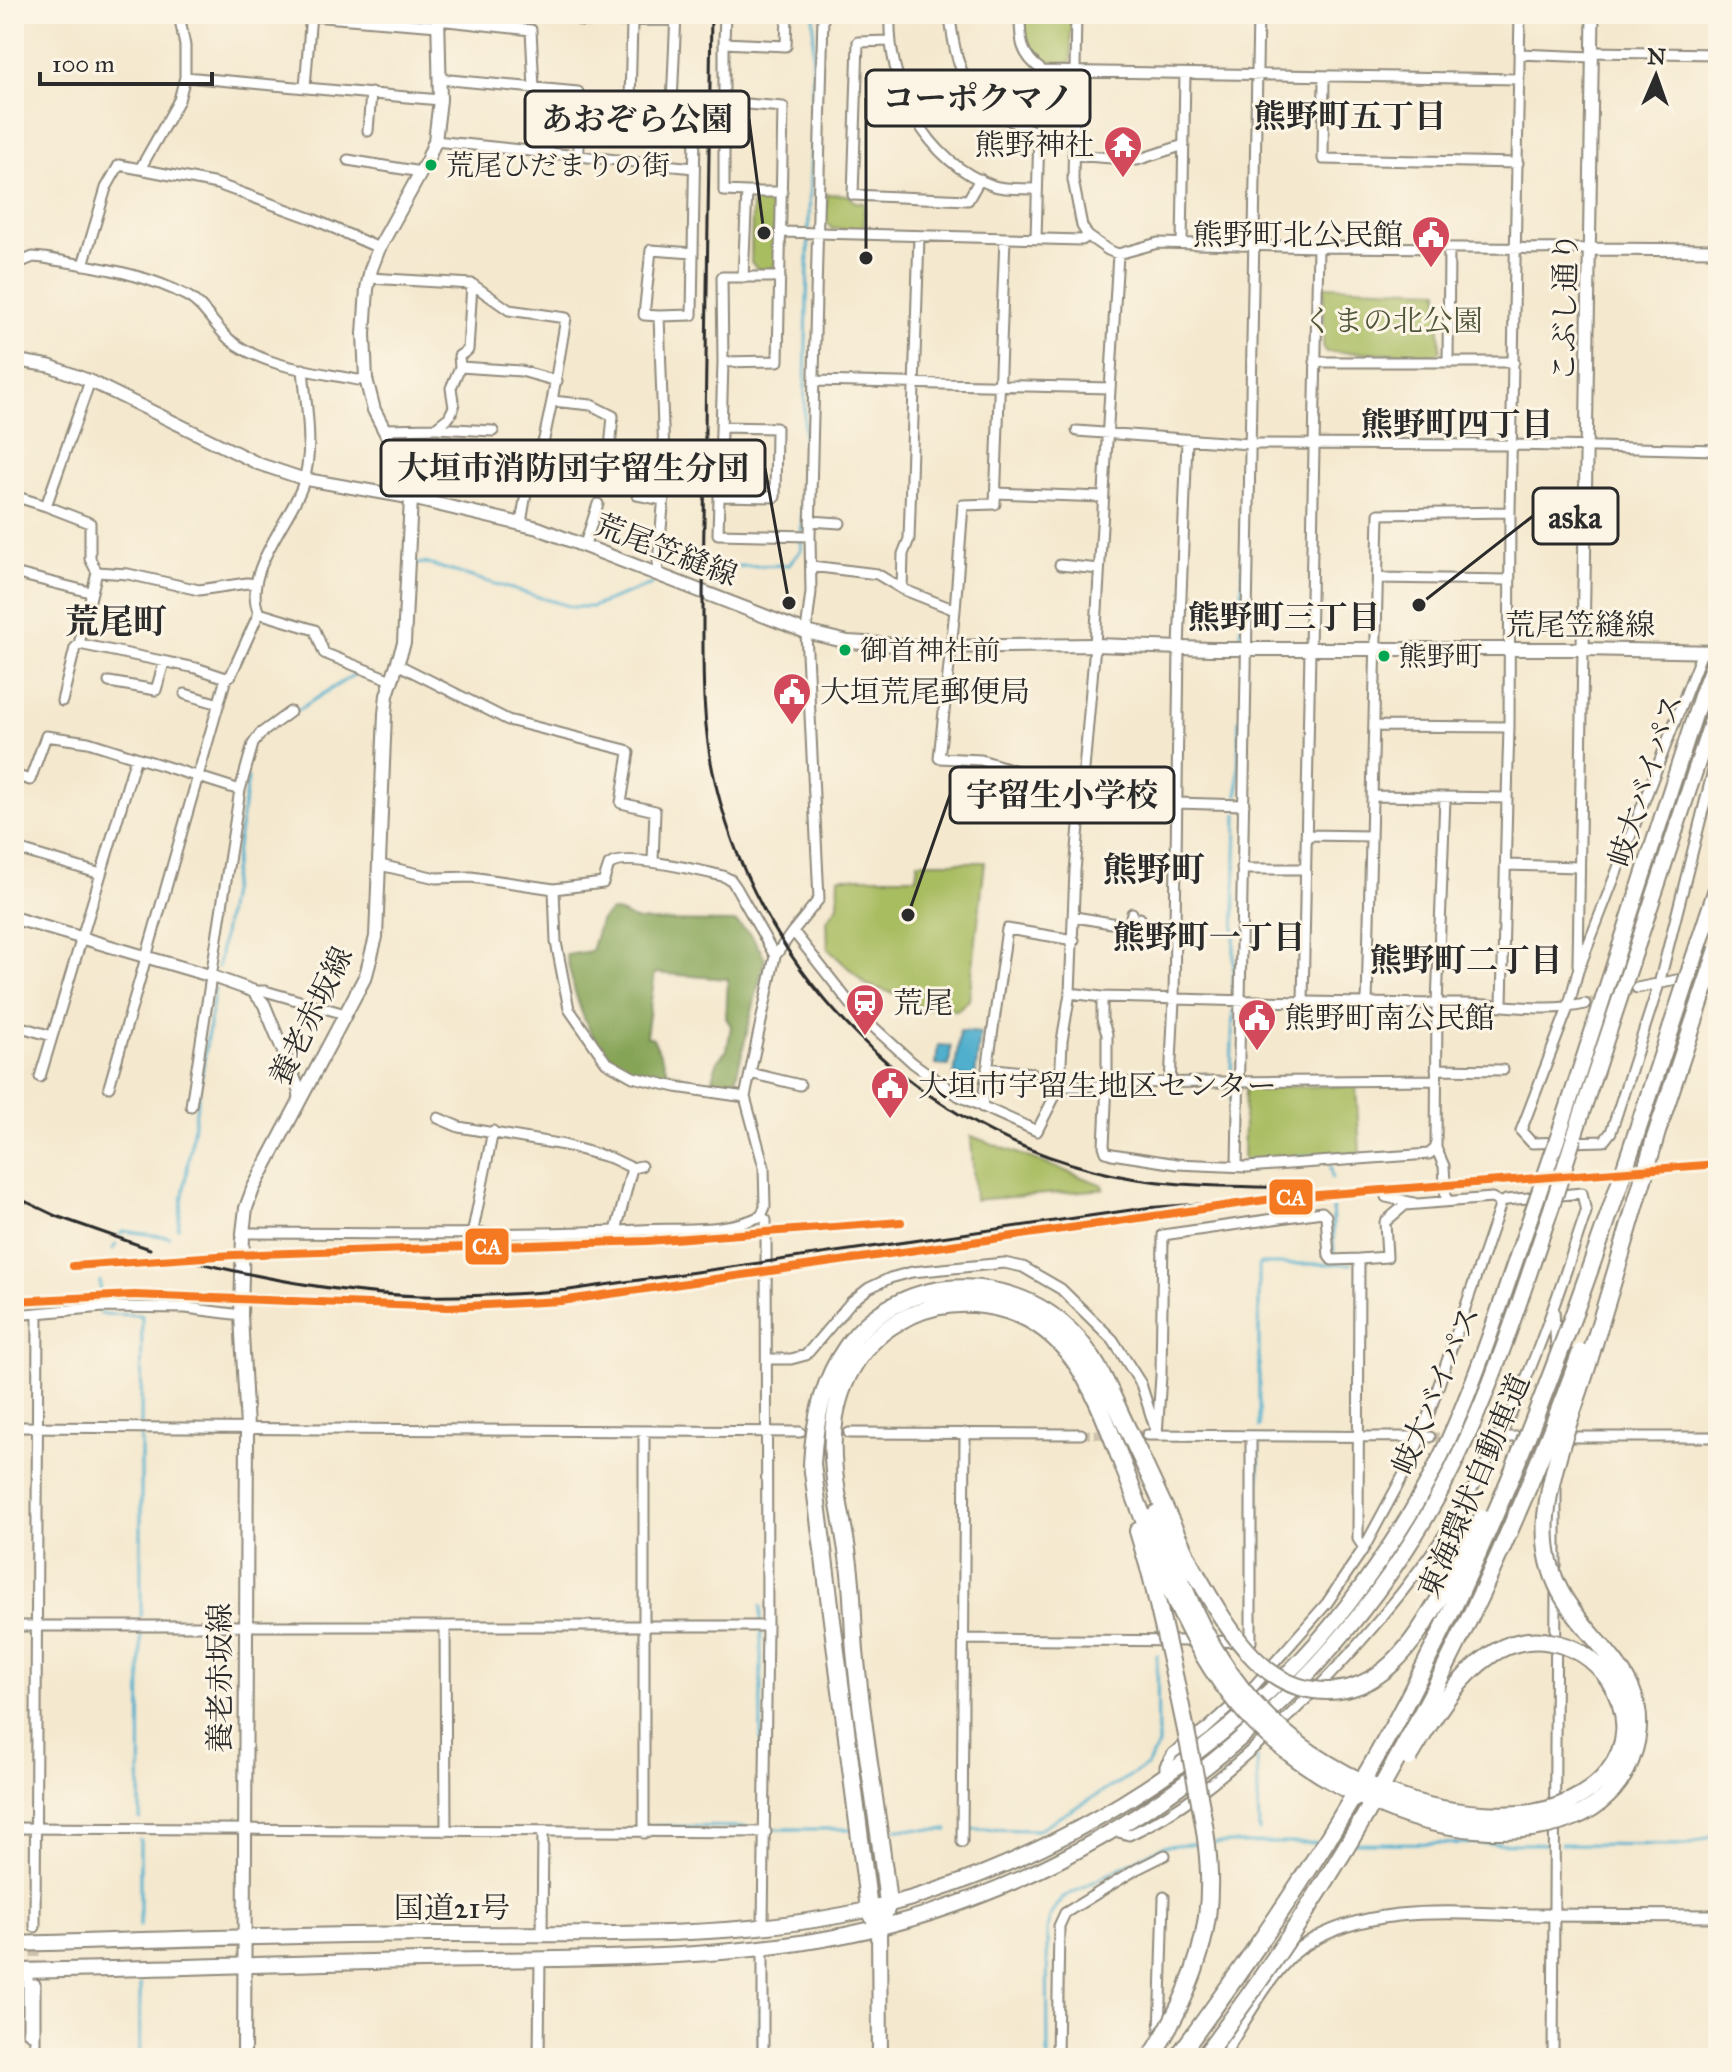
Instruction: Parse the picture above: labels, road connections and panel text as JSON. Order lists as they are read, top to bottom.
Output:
{
  "streets": {
    "highway": ["東海環状自動車道"],
    "main road": [
      "荒尾笠縫線",
      "岐大バイパス",
      "養老赤坂線",
      "国道21号"
    ],
    "street": ["こぶし通り"]
  },
  "crossings": [
    ["こぶし通り", "荒尾笠縫線"],
    ["荒尾笠縫線", "岐大バイパス"],
    ["荒尾笠縫線", "養老赤坂線"],
    ["岐大バイパス", "国道21号"],
    ["養老赤坂線", "国道21号"]
  ],
  "districts": [
    "熊野町五丁目",
    "熊野町四丁目",
    "熊野町三丁目",
    "荒尾町",
    "熊野町",
    "熊野町一丁目",
    "熊野町二丁目"
  ],
  "parks": ["くまの北公園"],
  "places": {
    "other": [
      "荒尾ひだまりの街",
      "あおぞら公園",
      "コーポクマノ",
      "大垣市消防団宇留生分団",
      "aska",
      "御首神社前",
      "熊野町",
      "宇留生小学校"
    ],
    "temple": ["熊野神社"],
    "public building": [
      "熊野町北公民館",
      "大垣荒尾郵便局",
      "熊野町南公民館",
      "大垣市宇留生地区センター"
    ],
    "station": ["荒尾"]
  },
  "lines": ["transit line CA"],
  "scale_bar": "100 m",
  "north": "top"
}
